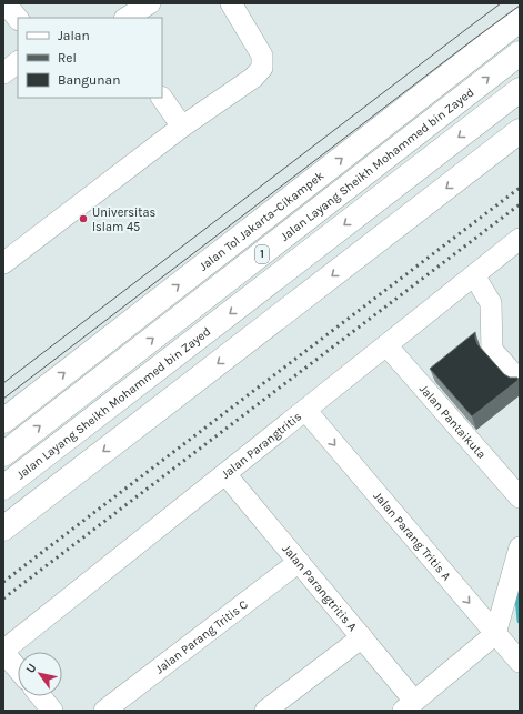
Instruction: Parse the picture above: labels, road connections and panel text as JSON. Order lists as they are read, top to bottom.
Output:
{
  "streets": {
    "highway": ["Jalan Layang Sheikh Mohammed bin Zayed", "Jalan Tol Jakarta–Cikampek", "1"],
    "street": [
      "Jalan Pantaikuta",
      "Jalan Parangtritis",
      "Jalan Parang Tritis A",
      "Jalan Parangtritis A",
      "Jalan Parang Tritis C"
    ]
  },
  "crossings": [
    ["Jalan Pantaikuta", "Jalan Parangtritis"],
    ["Jalan Parangtritis", "Jalan Parang Tritis A"],
    ["Jalan Parangtritis", "Jalan Parangtritis A"],
    ["Jalan Parangtritis A", "Jalan Parang Tritis C"]
  ],
  "one_way": ["Jalan Parang Tritis A"],
  "places": ["Universitas Islam 45"],
  "legend": ["Jalan", "Rel", "Bangunan"],
  "north": "top left"
}
